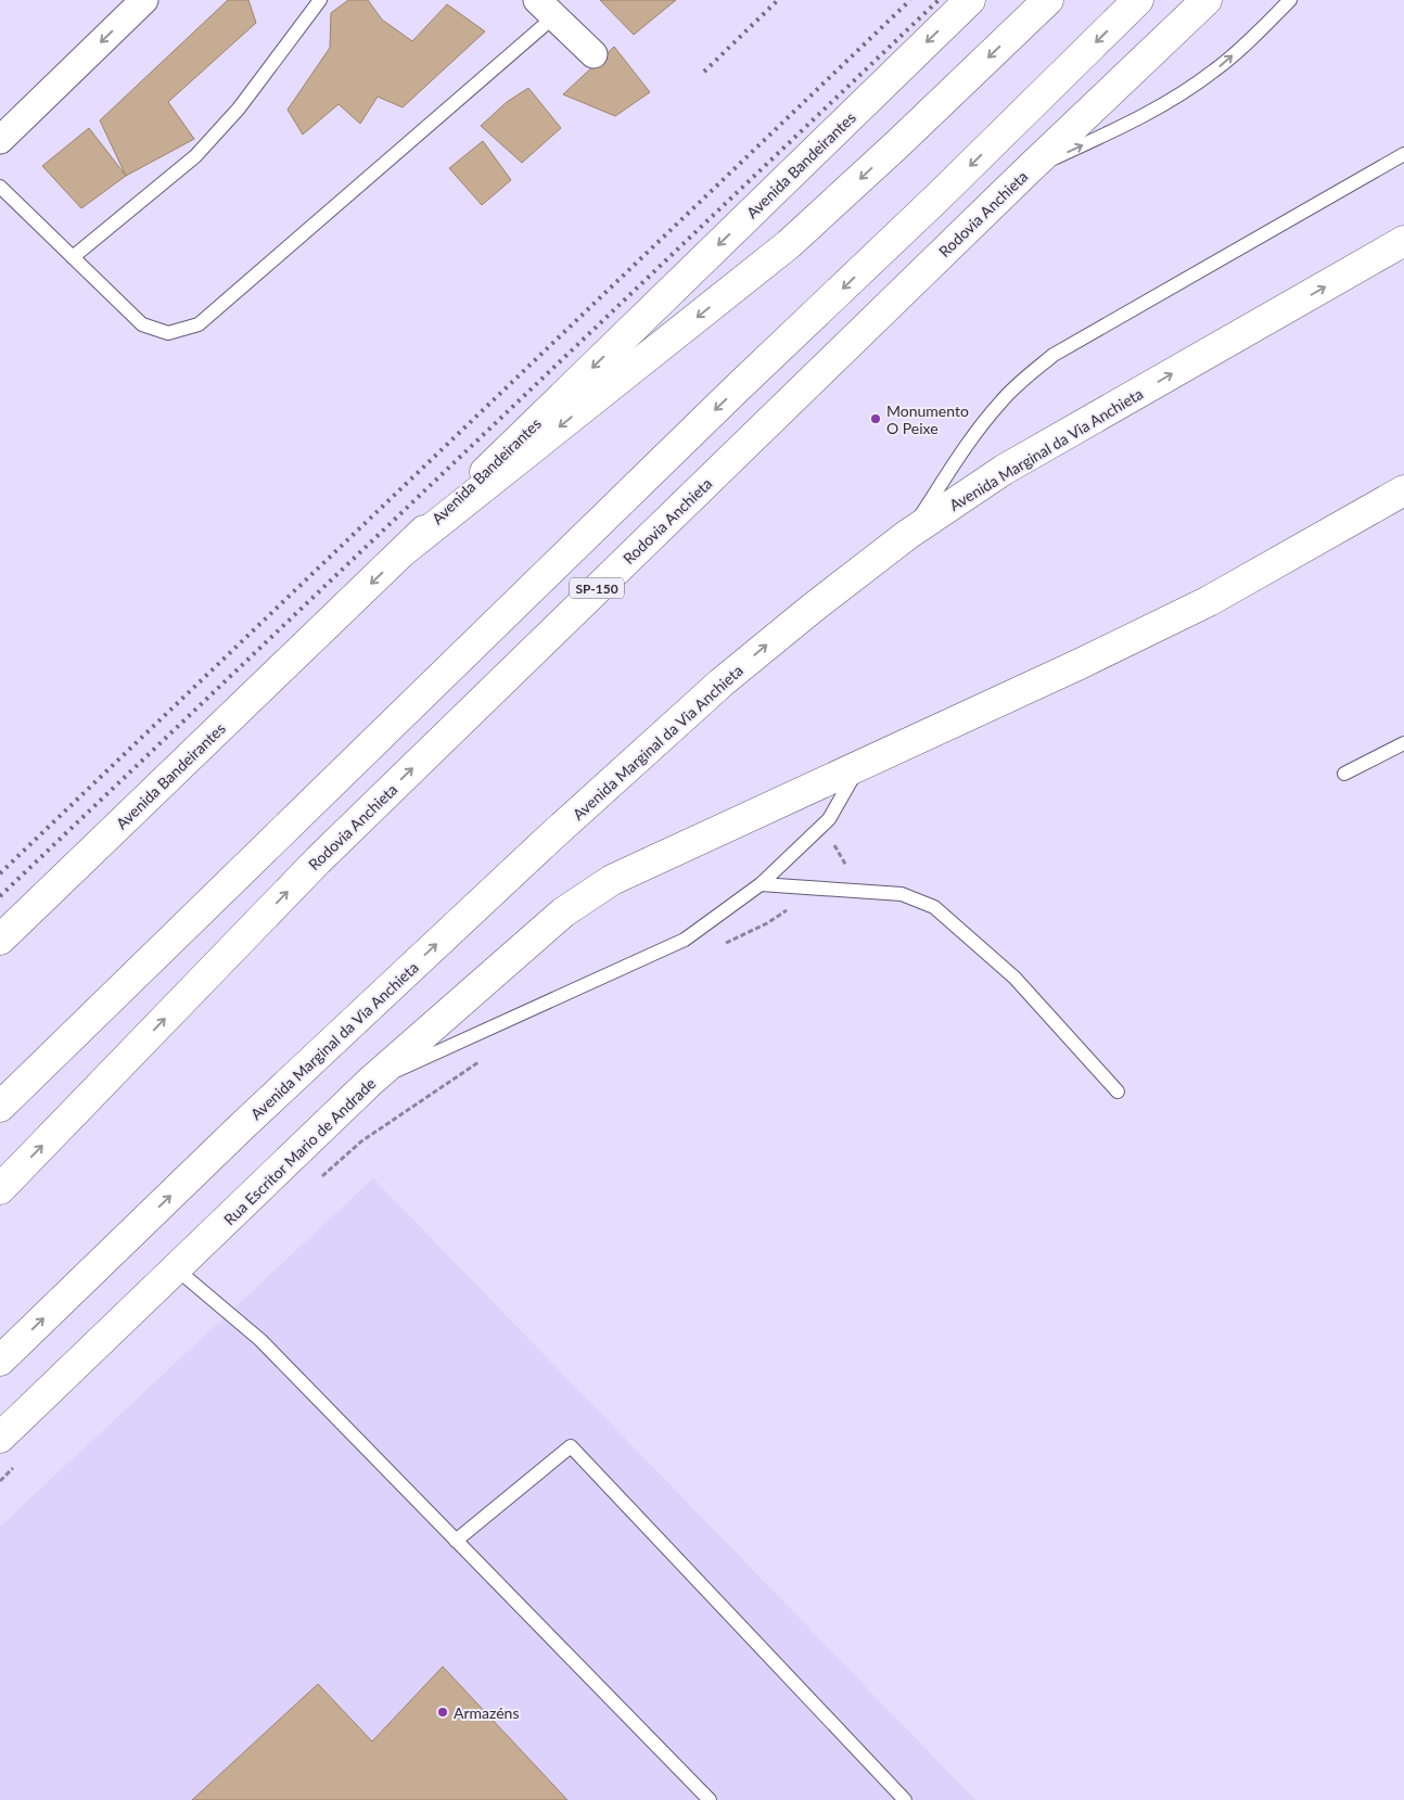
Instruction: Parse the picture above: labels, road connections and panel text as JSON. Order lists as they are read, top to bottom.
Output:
{
  "streets": {
    "main road": [
      "Avenida Bandeirantes",
      "Rodovia Anchieta",
      "Avenida Marginal da Via Anchieta",
      "SP-150",
      "Rua Escritor Mario de Andrade"
    ]
  },
  "places": ["Monumento O Peixe", "Armazéns"]
}
